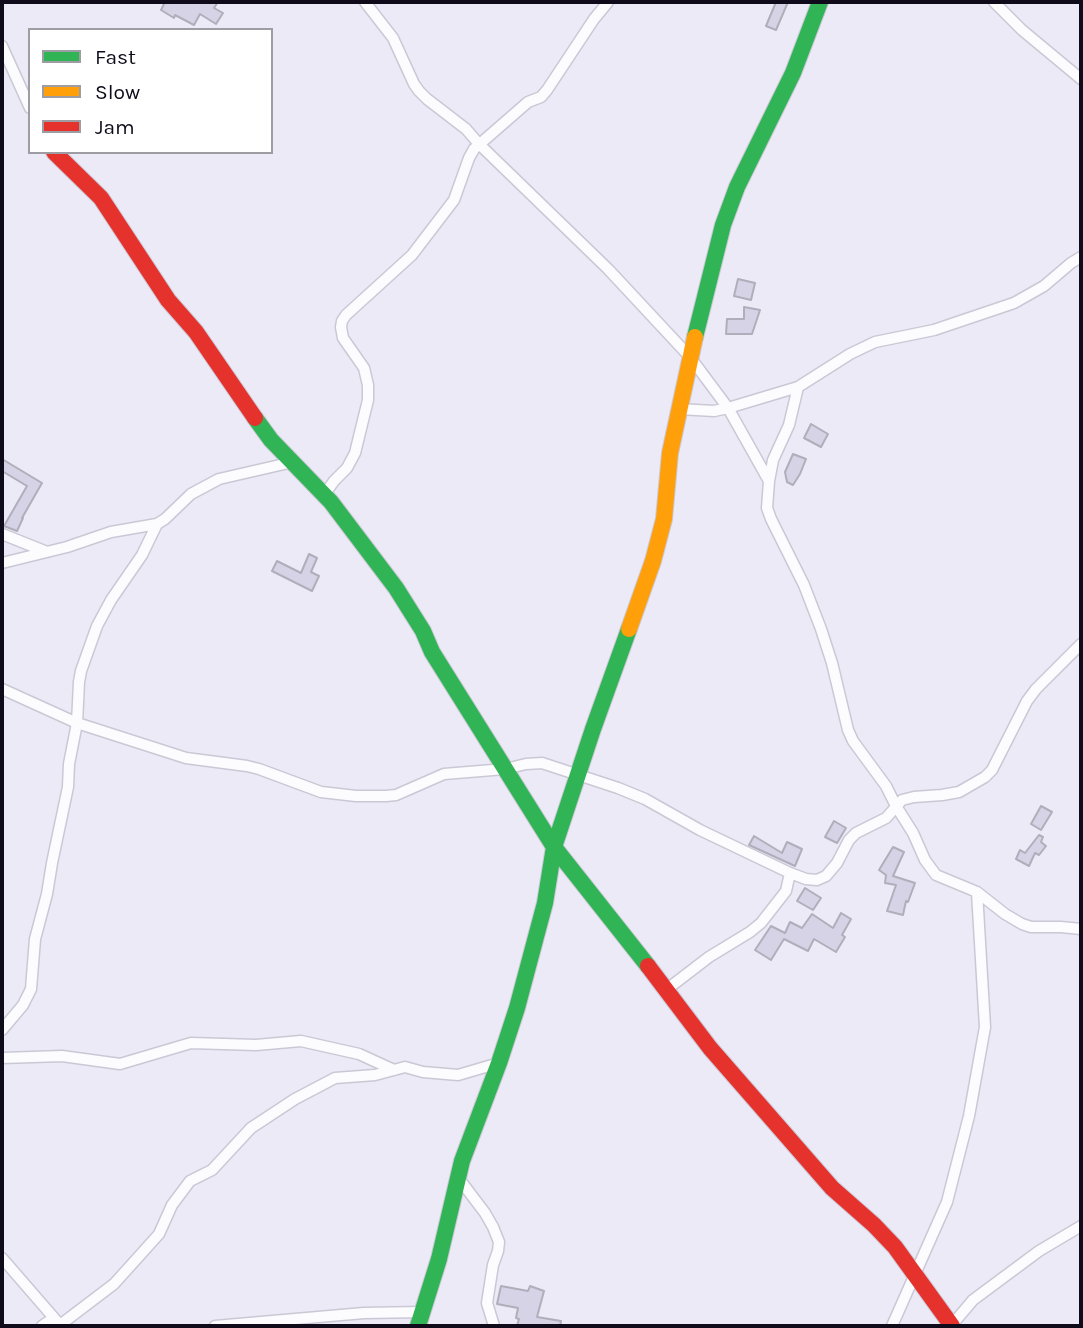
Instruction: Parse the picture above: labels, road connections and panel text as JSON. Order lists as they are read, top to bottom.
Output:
{
  "legend": ["Fast", "Slow", "Jam"]
}
